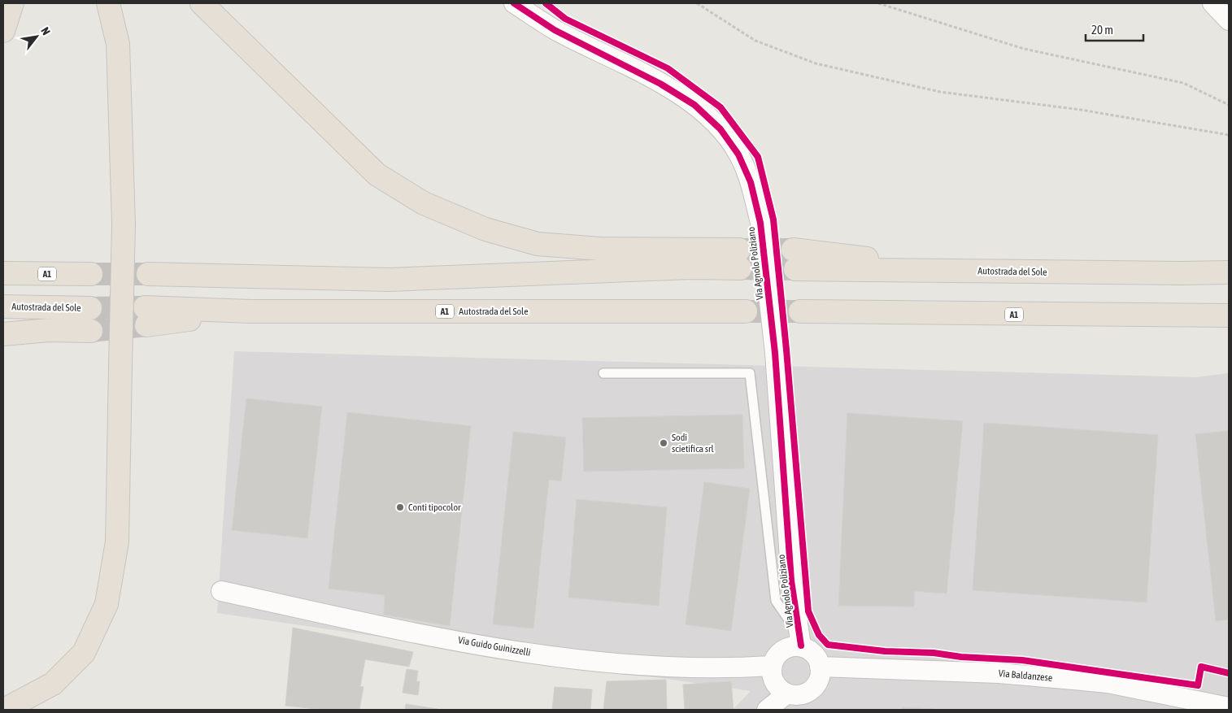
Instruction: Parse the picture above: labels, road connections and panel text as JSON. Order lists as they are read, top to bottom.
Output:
{
  "streets": {
    "highway": ["Autostrada del Sole", "A1"],
    "street": ["Via Agnolo Poliziano", "Via Guido Guinizzelli", "Via Baldanzese"]
  },
  "crossings": [
    ["Via Agnolo Poliziano", "Via Guido Guinizzelli"],
    ["Via Agnolo Poliziano", "Via Baldanzese"],
    ["Via Guido Guinizzelli", "Via Baldanzese"]
  ],
  "places": ["Sodi scietifica srl", "Conti tipocolor"],
  "scale_bar": "20 m",
  "north": "top right"
}
